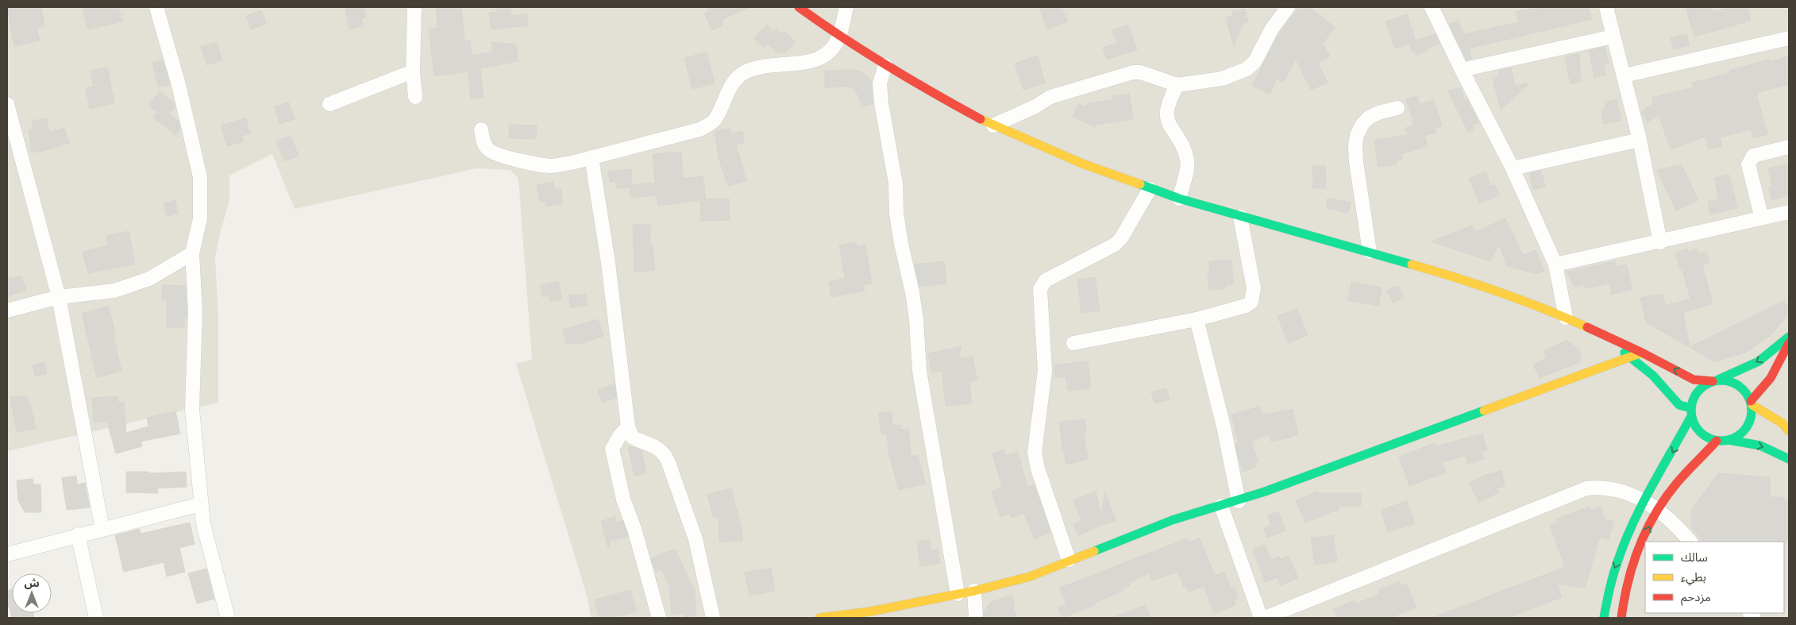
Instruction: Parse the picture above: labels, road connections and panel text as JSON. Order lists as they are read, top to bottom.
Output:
{
  "legend": ["سالك", "بطيء", "مزدحم"],
  "north": "top"
}
